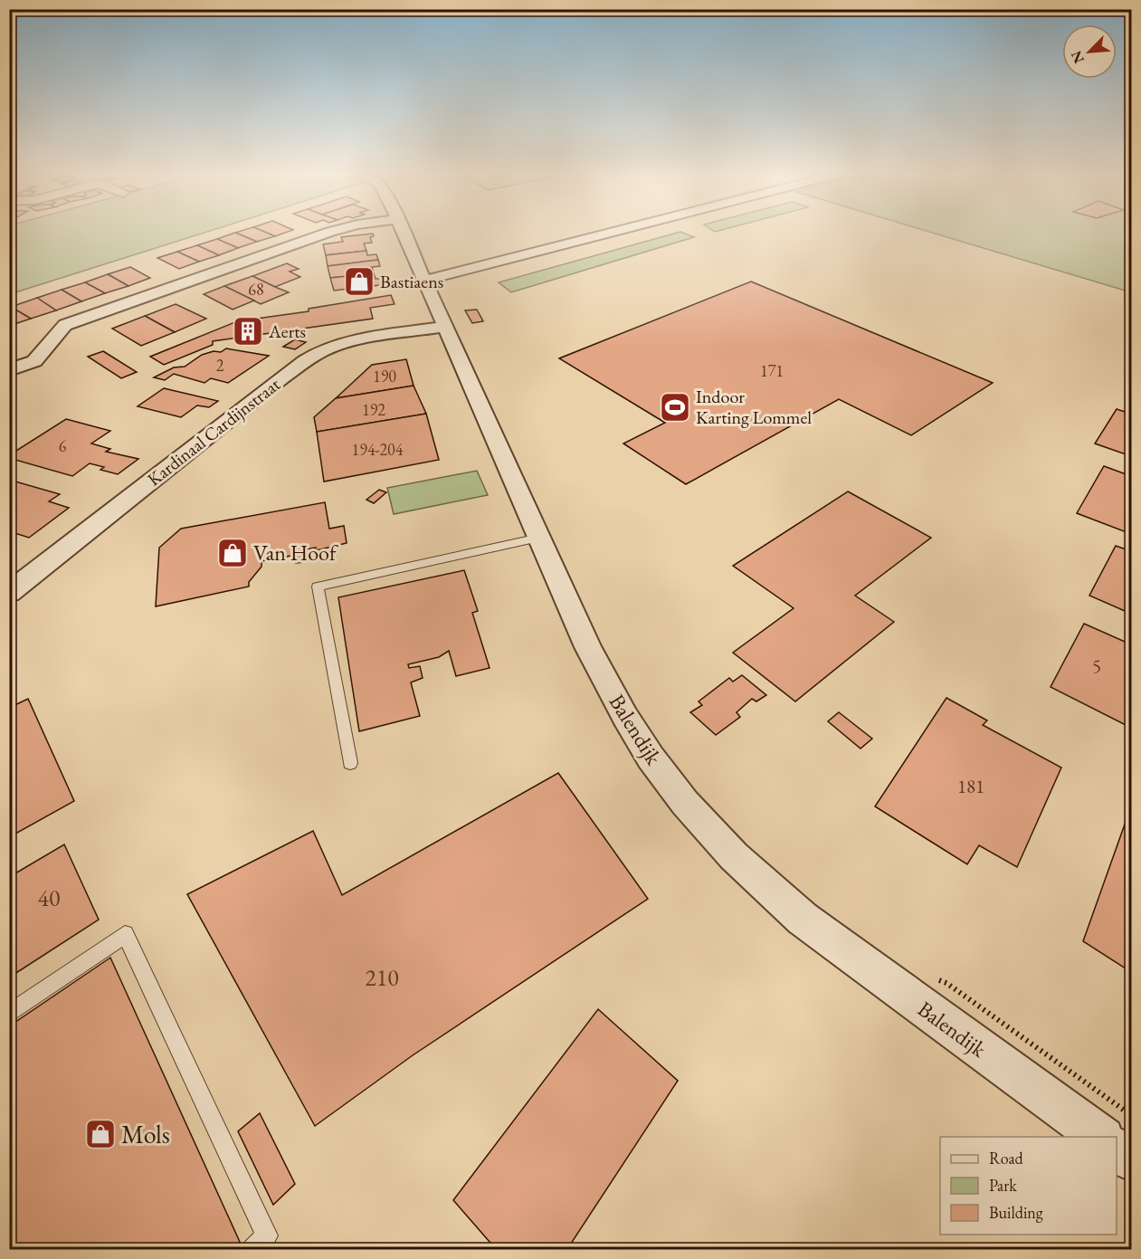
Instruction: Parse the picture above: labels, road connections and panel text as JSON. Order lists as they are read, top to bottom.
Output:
{
  "streets": {
    "street": ["Kardinaal Cardijnstraat", "Balendijk"]
  },
  "crossings": [
    ["Kardinaal Cardijnstraat", "Balendijk"]
  ],
  "places": {
    "shop": ["Bastiaens", "Van Hoof", "Mols"],
    "building": ["Aerts"],
    "sports": ["Indoor Karting Lommel"]
  },
  "house_numbers": [
    "68",
    "2",
    "171",
    "190",
    "192",
    "6",
    "194-204",
    "5",
    "181",
    "40",
    "210"
  ],
  "legend": ["Road", "Park", "Building"],
  "north": "bottom left"
}
